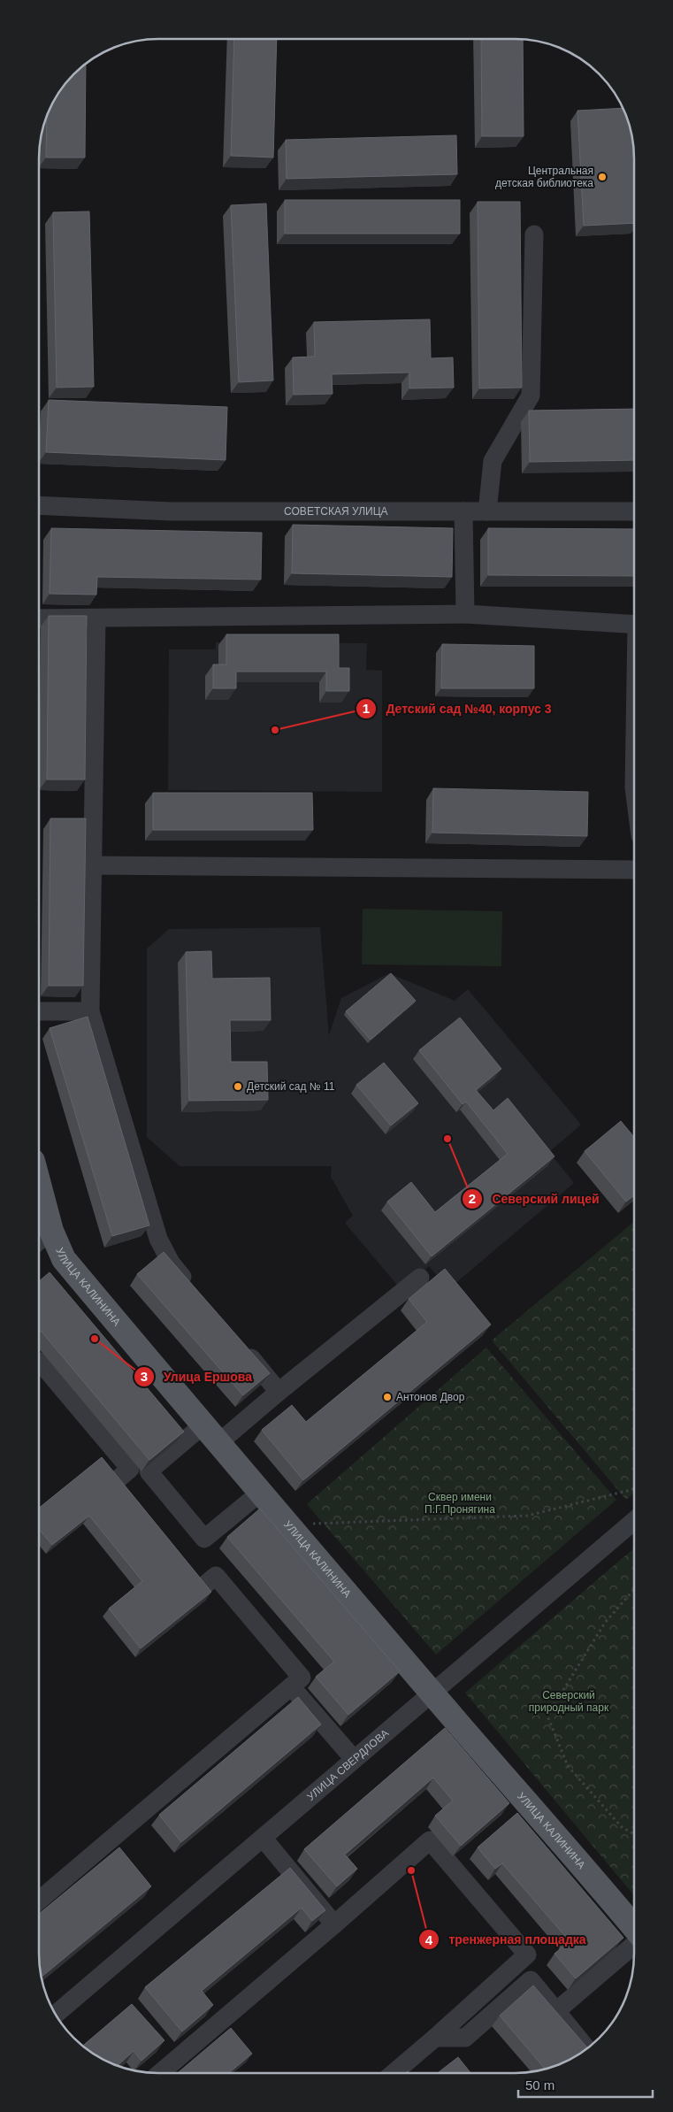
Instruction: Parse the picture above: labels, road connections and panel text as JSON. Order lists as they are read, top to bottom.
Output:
{
  "streets": {
    "main road": ["УЛИЦА КАЛИНИНА"],
    "street": ["СОВЕТСКАЯ УЛИЦА", "УЛИЦА СВЕРДЛОВА"]
  },
  "crossings": [
    ["УЛИЦА КАЛИНИНА", "УЛИЦА СВЕРДЛОВА"]
  ],
  "parks": ["Сквер имени П.Г.Пронягина", "Северский природный парк"],
  "places": [
    "Центральная детская библиотека",
    "Детский сад №40, корпус 3",
    "Детский сад № 11",
    "Северский лицей",
    "Улица Ершова",
    "Антонов Двор",
    "тренжерная площадка"
  ],
  "scale_bar": "50 m"
}
